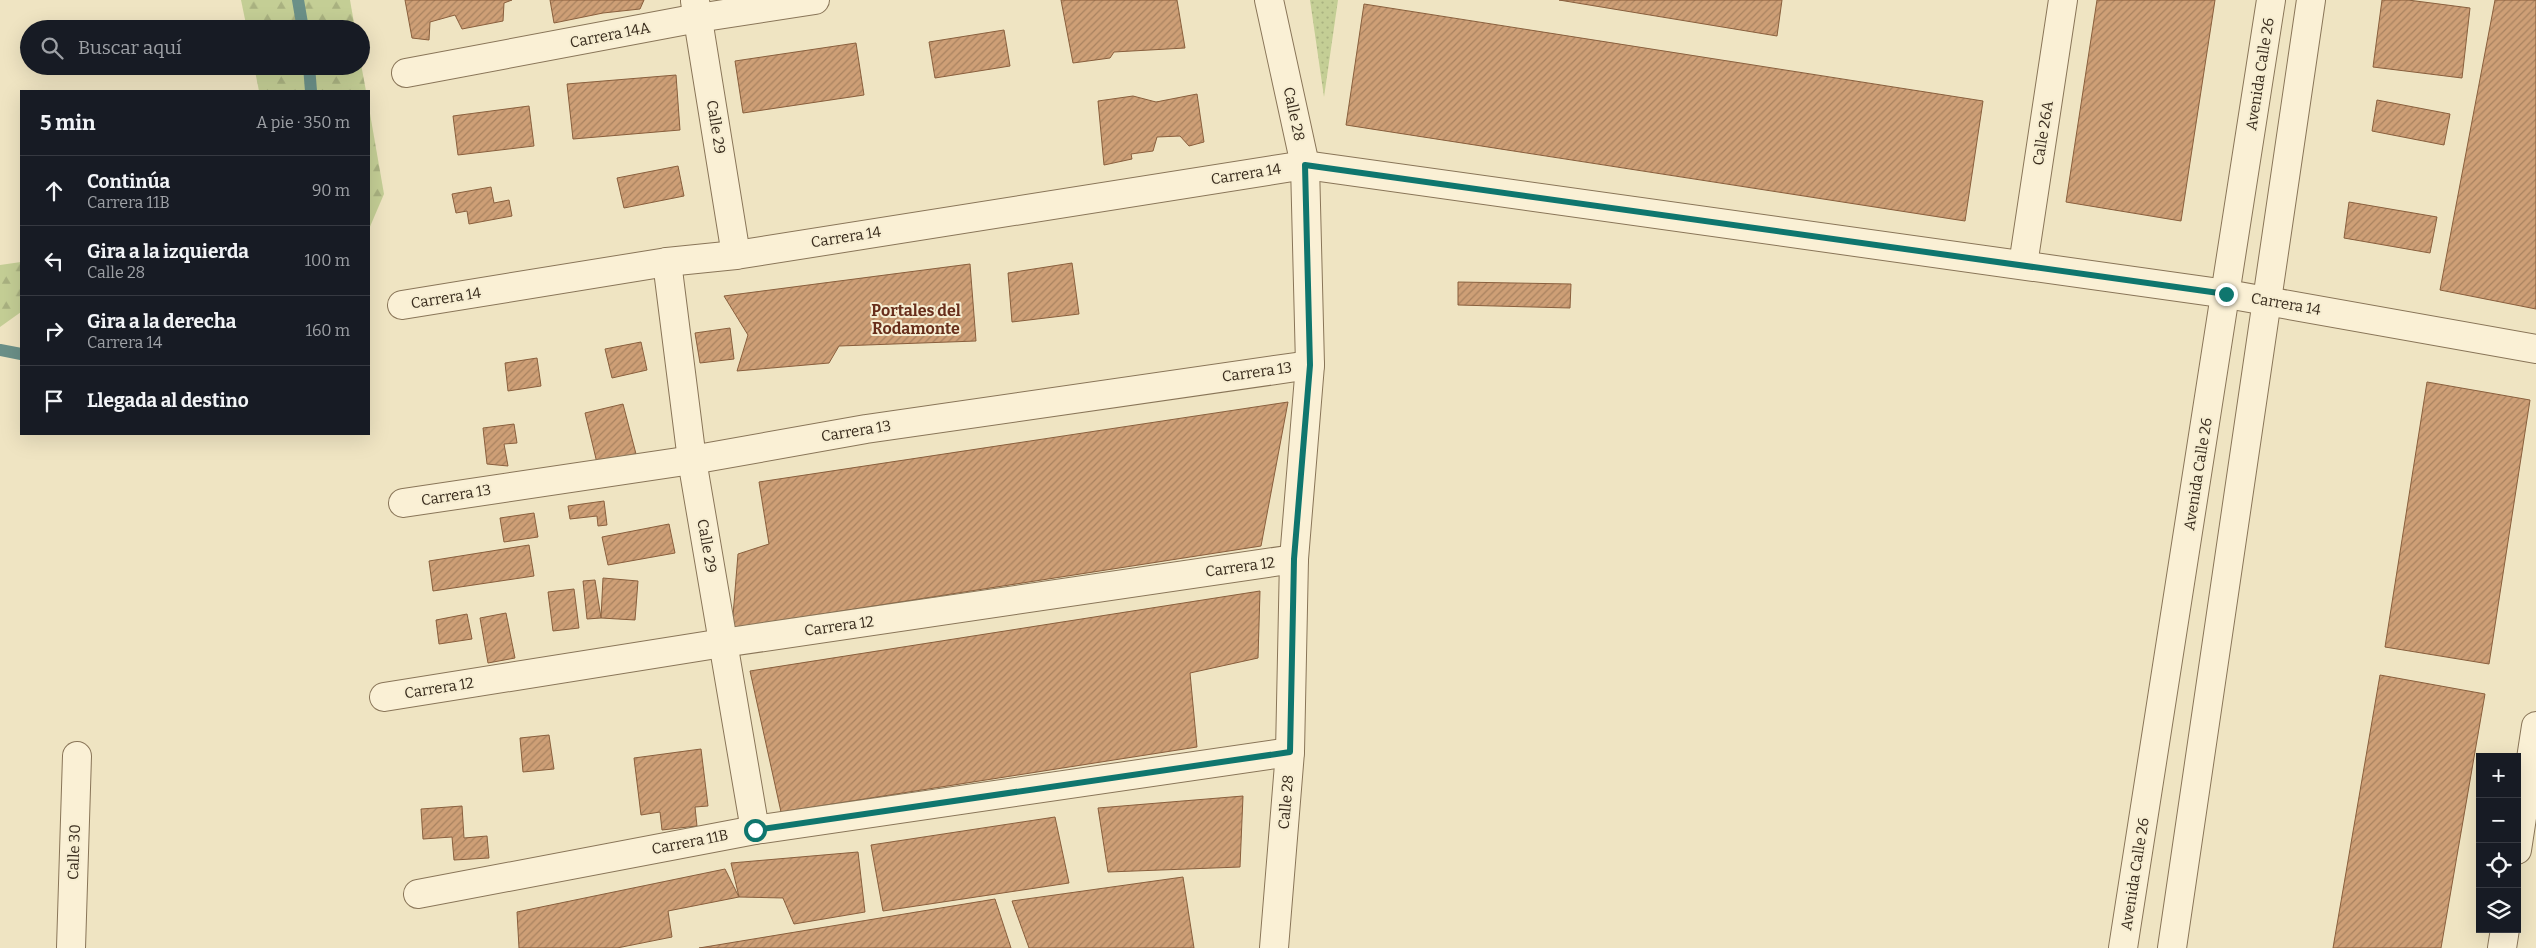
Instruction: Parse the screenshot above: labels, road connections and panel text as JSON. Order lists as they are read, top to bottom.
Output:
{
  "streets": {
    "street": [
      "Carrera 14A",
      "Avenida Calle 26",
      "Calle 28",
      "Calle 29",
      "Calle 26A",
      "Carrera 14",
      "Carrera 13",
      "Carrera 12",
      "Carrera 11B",
      "Calle 30"
    ]
  },
  "crossings": [
    ["Carrera 14A", "Calle 29"],
    ["Avenida Calle 26", "Carrera 14"],
    ["Calle 28", "Carrera 14"],
    ["Calle 28", "Carrera 13"],
    ["Calle 28", "Carrera 12"],
    ["Calle 28", "Carrera 11B"],
    ["Calle 29", "Carrera 14"],
    ["Calle 29", "Carrera 13"],
    ["Calle 29", "Carrera 12"],
    ["Calle 29", "Carrera 11B"],
    ["Calle 26A", "Carrera 14"]
  ],
  "districts": ["Portales del Rodamonte"],
  "page": {
    "search": "Buscar aquí",
    "heading": ["5 min", "A pie · 350 m"],
    "list": [
      ["Continúa", "Carrera 11B", "90 m"],
      ["Gira a la izquierda", "Calle 28", "100 m"],
      ["Gira a la derecha", "Carrera 14", "160 m"],
      "Llegada al destino"
    ],
    "map_buttons": ["+", "−"]
  }
}
